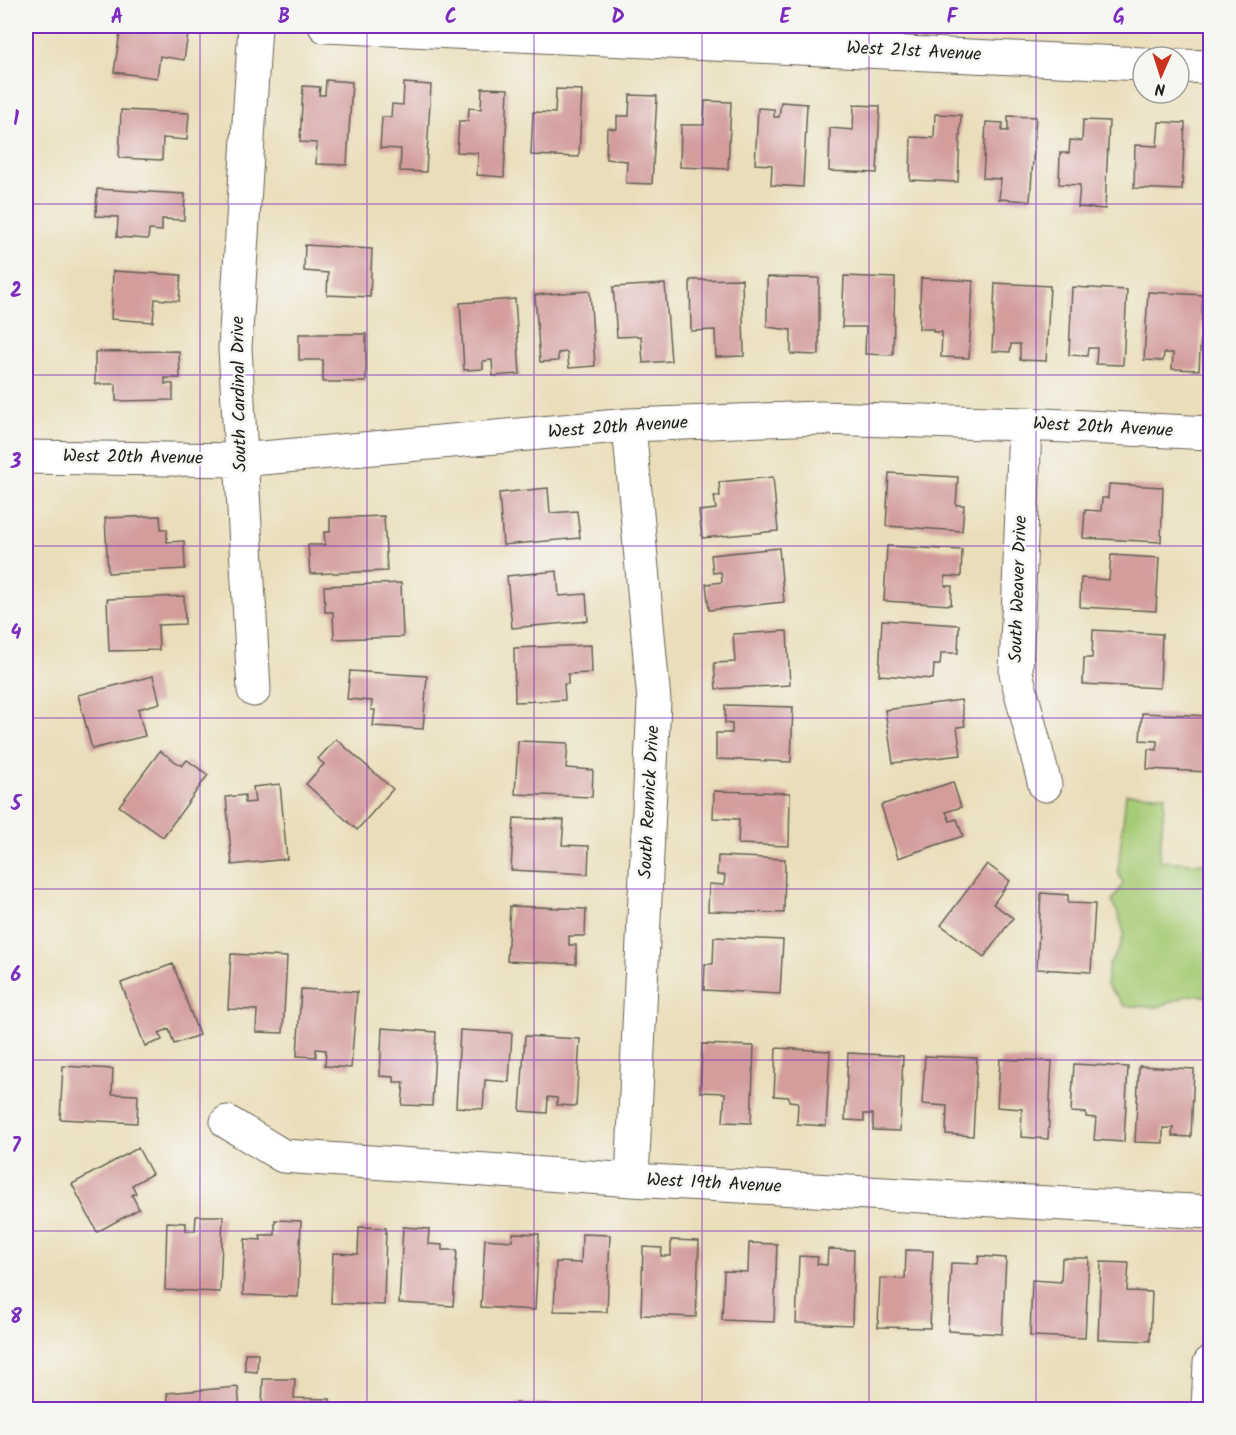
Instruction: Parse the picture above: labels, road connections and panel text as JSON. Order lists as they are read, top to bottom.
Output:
{
  "streets": {
    "street": [
      "West 21st Avenue",
      "South Cardinal Drive",
      "West 20th Avenue",
      "South Weaver Drive",
      "South Rennick Drive",
      "West 19th Avenue"
    ]
  },
  "crossings": [
    ["South Cardinal Drive", "West 20th Avenue"],
    ["West 20th Avenue", "South Weaver Drive"],
    ["West 20th Avenue", "South Rennick Drive"],
    ["South Rennick Drive", "West 19th Avenue"]
  ],
  "north": "bottom",
  "grid": {
    "columns": [
      "A",
      "B",
      "C",
      "D",
      "E",
      "F",
      "G"
    ],
    "rows": [
      "1",
      "2",
      "3",
      "4",
      "5",
      "6",
      "7",
      "8"
    ]
  }
}
